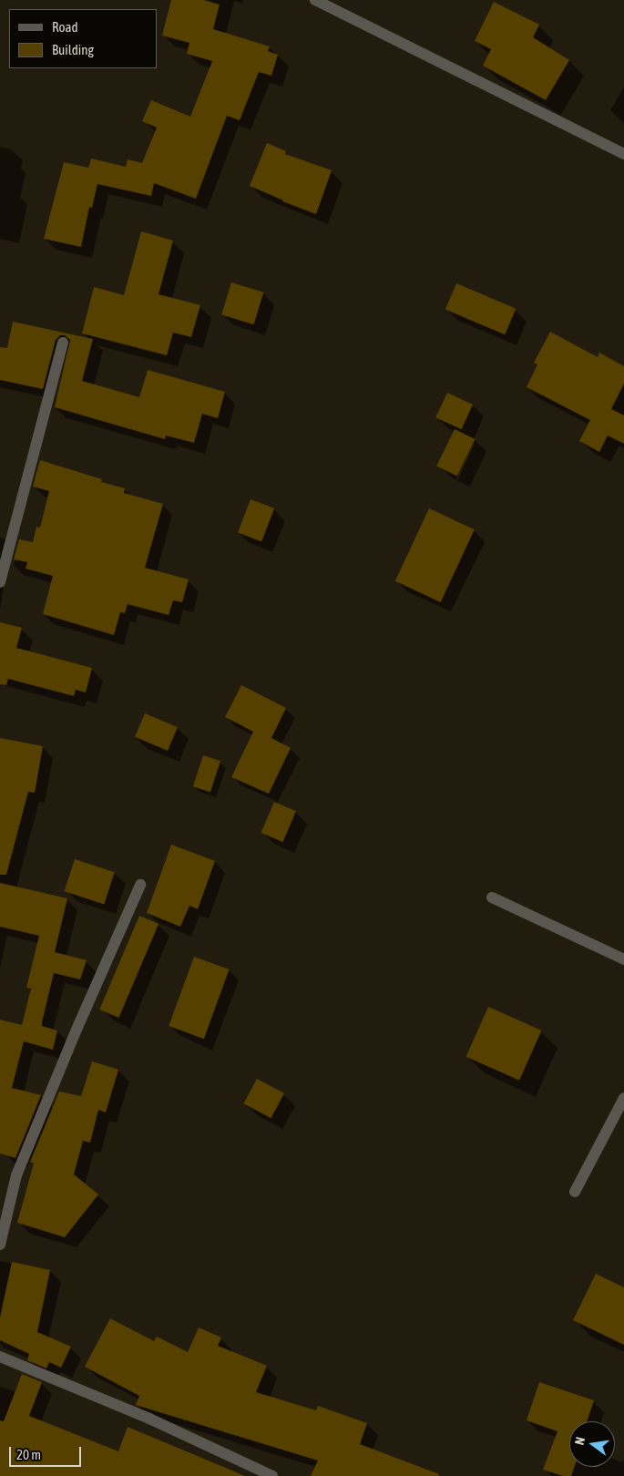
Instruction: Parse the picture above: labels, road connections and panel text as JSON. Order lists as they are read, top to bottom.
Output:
{
  "legend": ["Road", "Building"],
  "scale_bar": "20 m",
  "north": "left"
}
